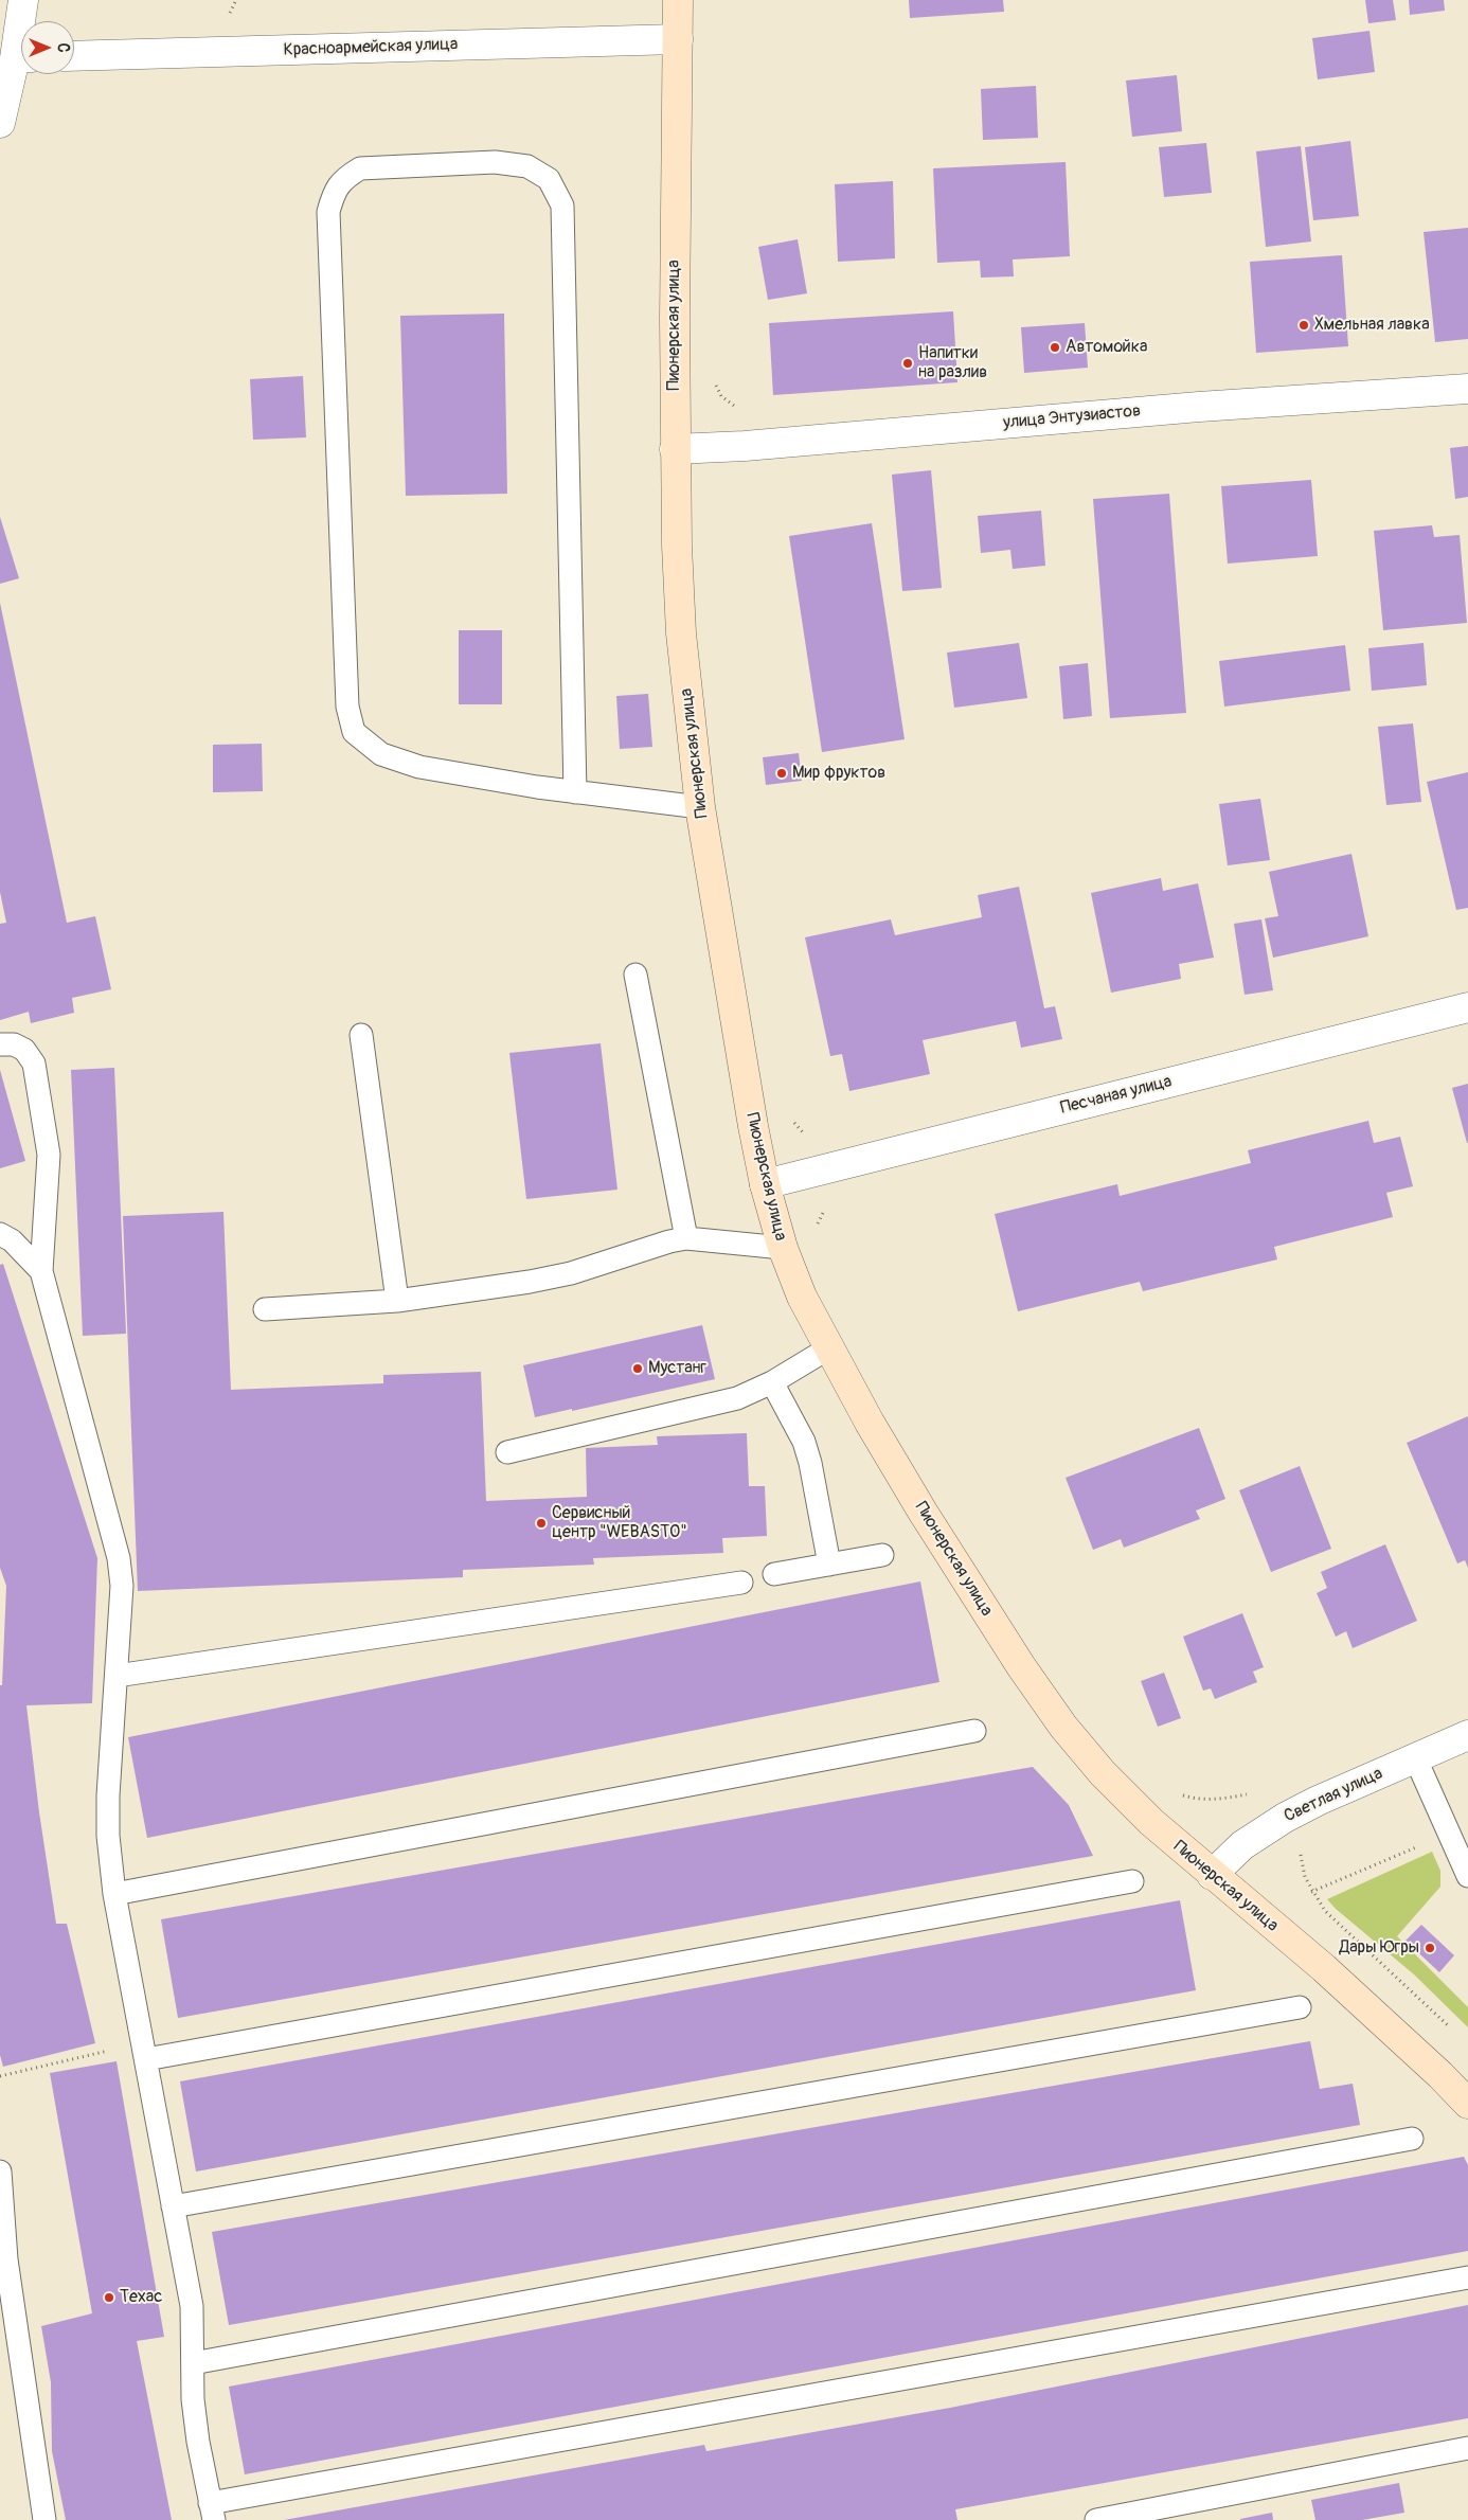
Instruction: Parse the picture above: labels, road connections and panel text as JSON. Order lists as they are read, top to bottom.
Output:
{
  "streets": {
    "street": [
      "Красноармейская улица",
      "Пионерская улица",
      "улица Энтузиастов",
      "Песчаная улица",
      "Светлая улица"
    ]
  },
  "crossings": [
    ["Красноармейская улица", "Пионерская улица"],
    ["Пионерская улица", "улица Энтузиастов"],
    ["Пионерская улица", "Песчаная улица"],
    ["Пионерская улица", "Светлая улица"]
  ],
  "places": [
    "Хмельная лавка",
    "Автомойка",
    "Напитки на разлив",
    "Мир фруктов",
    "Мустанг",
    "Сервисный центр \"WEBASTO\"",
    "Дары Югры",
    "Техас"
  ],
  "north": "right"
}
